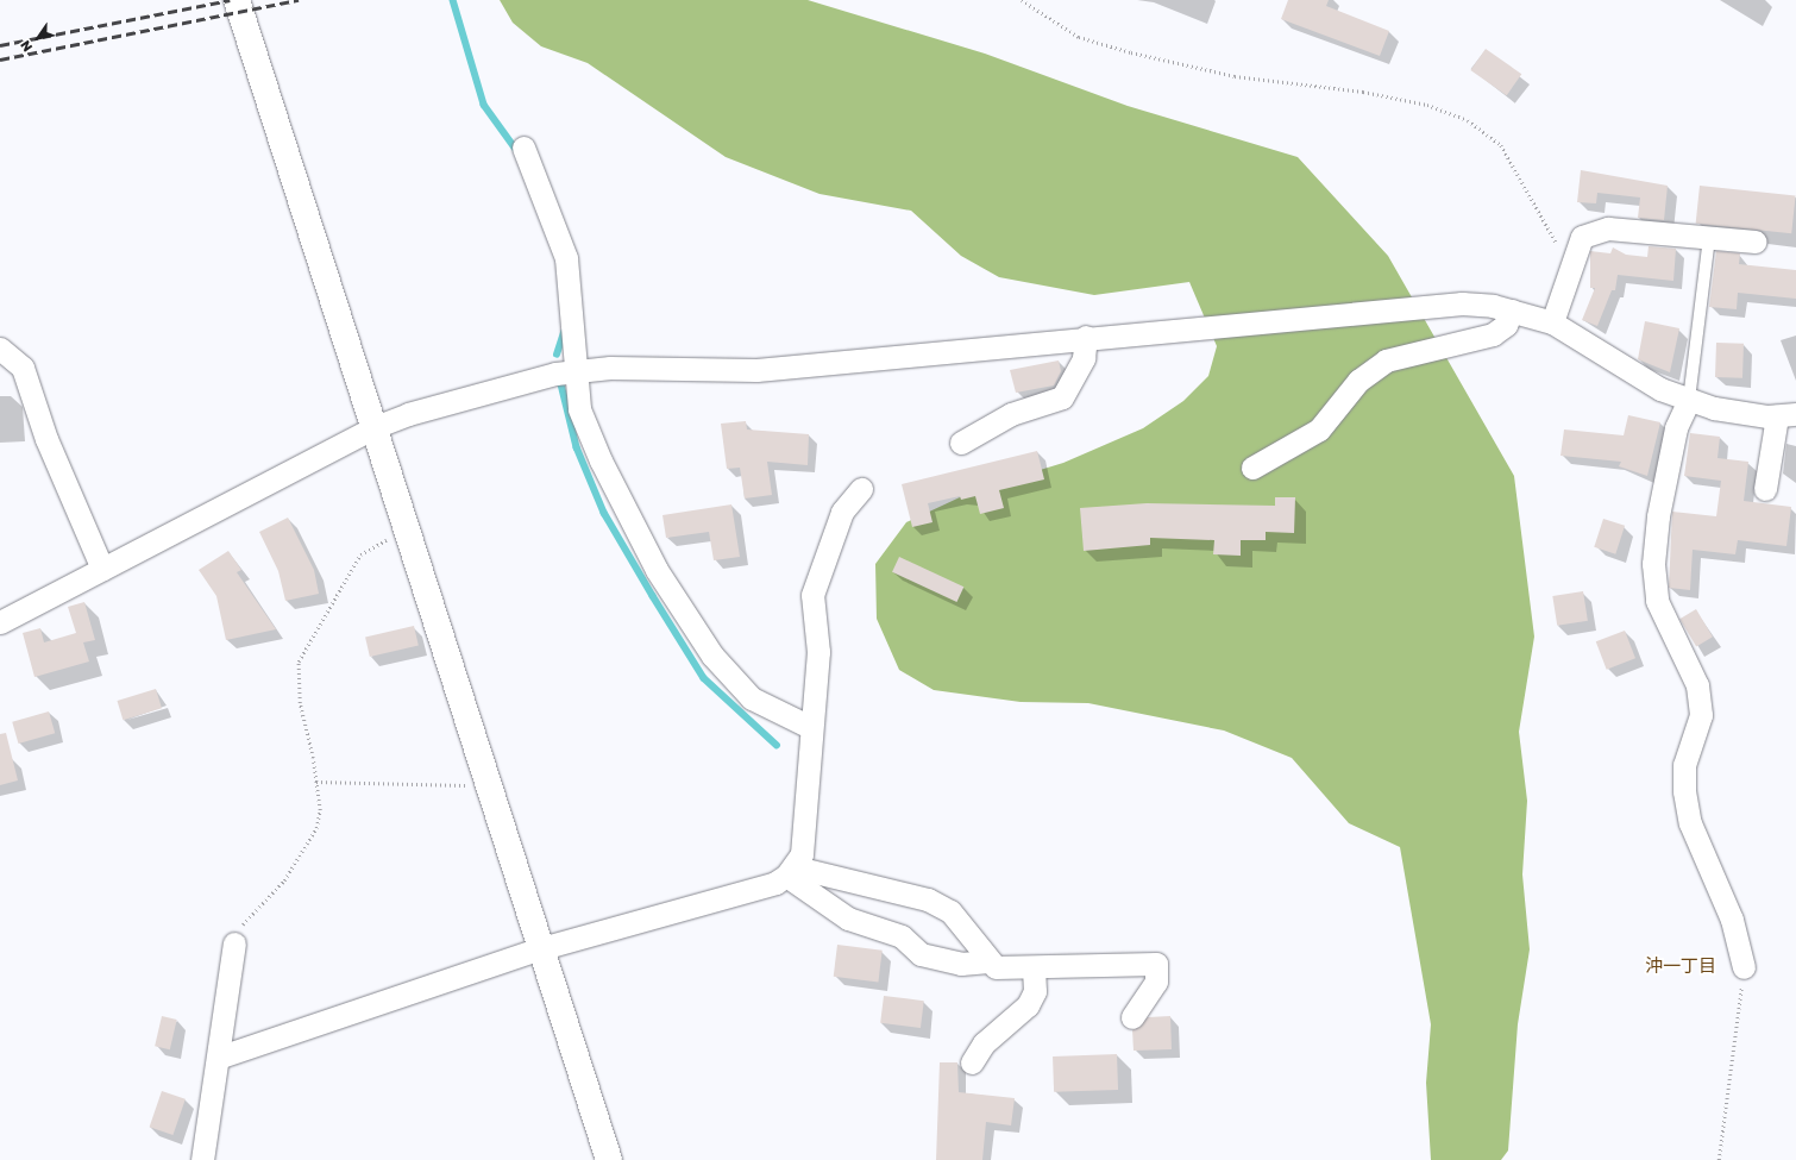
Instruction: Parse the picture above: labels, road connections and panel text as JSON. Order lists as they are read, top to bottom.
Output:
{
  "districts": ["沖一丁目"],
  "north": "bottom left"
}
